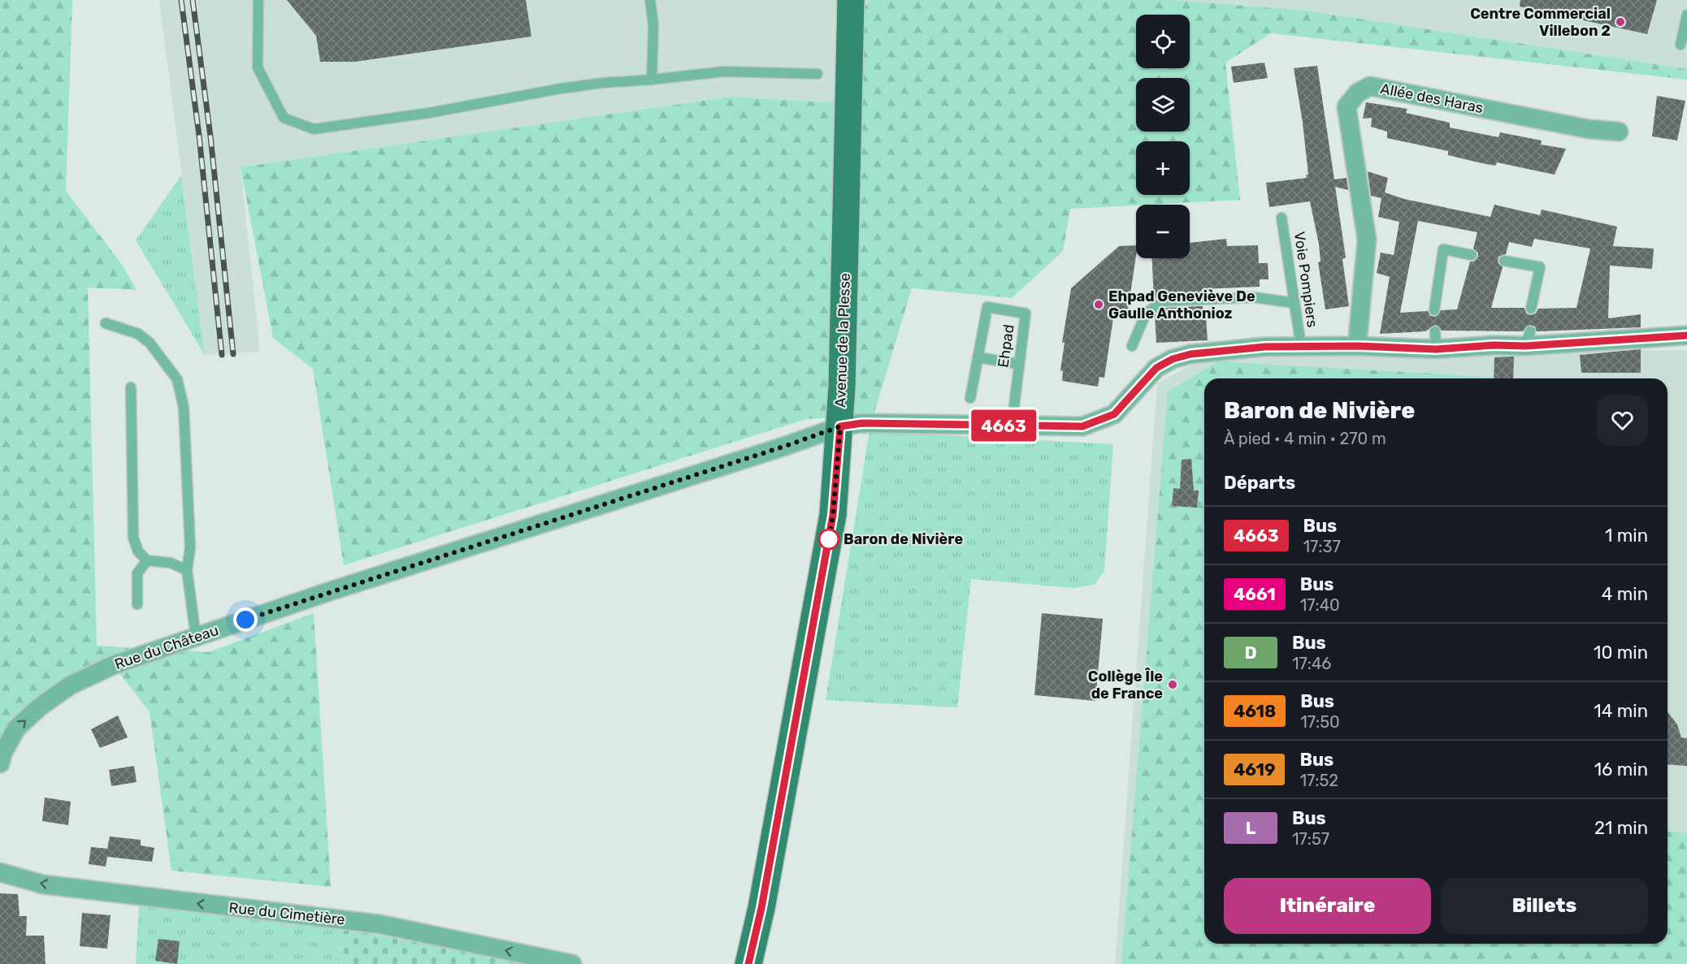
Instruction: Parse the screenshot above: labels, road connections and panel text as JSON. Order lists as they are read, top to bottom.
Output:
{
  "streets": {
    "main road": ["Avenue de la Plesse"],
    "street": ["Allée des Haras", "Rue du Château", "Rue du Cimetière"],
    "lane": ["Voie Pompiers", "Ehpad"]
  },
  "crossings": [
    ["Allée des Haras", "Rue du Château"],
    ["Voie Pompiers", "Rue du Château"],
    ["Avenue de la Plesse", "Rue du Château"],
    ["Ehpad", "Rue du Château"]
  ],
  "one_way": ["Rue du Cimetière"],
  "places": [
    "Centre Commercial Villebon 2",
    "Ehpad Geneviève De Gaulle Anthonioz",
    "Baron de Nivière",
    "Collège Île de France"
  ],
  "lines": ["bus line 4663"],
  "page": {
    "on_map": "4663",
    "map_buttons": ["+", "−"],
    "heading": [
      ["Baron de Nivière", "À pied · 4 min · 270 m"],
      "Départs"
    ],
    "list": [
      {
        "mark": "4663",
        "name": "Bus",
        "note": "17:37",
        "value": "1 min"
      },
      {
        "mark": "4661",
        "name": "Bus",
        "note": "17:40",
        "value": "4 min"
      },
      {
        "mark": "D",
        "name": "Bus",
        "note": "17:46",
        "value": "10 min"
      },
      {
        "mark": "4618",
        "name": "Bus",
        "note": "17:50",
        "value": "14 min"
      },
      {
        "mark": "4619",
        "name": "Bus",
        "note": "17:52",
        "value": "16 min"
      },
      {
        "mark": "L",
        "name": "Bus",
        "note": "17:57",
        "value": "21 min"
      }
    ],
    "buttons": ["Itinéraire", "Billets"]
  }
}
